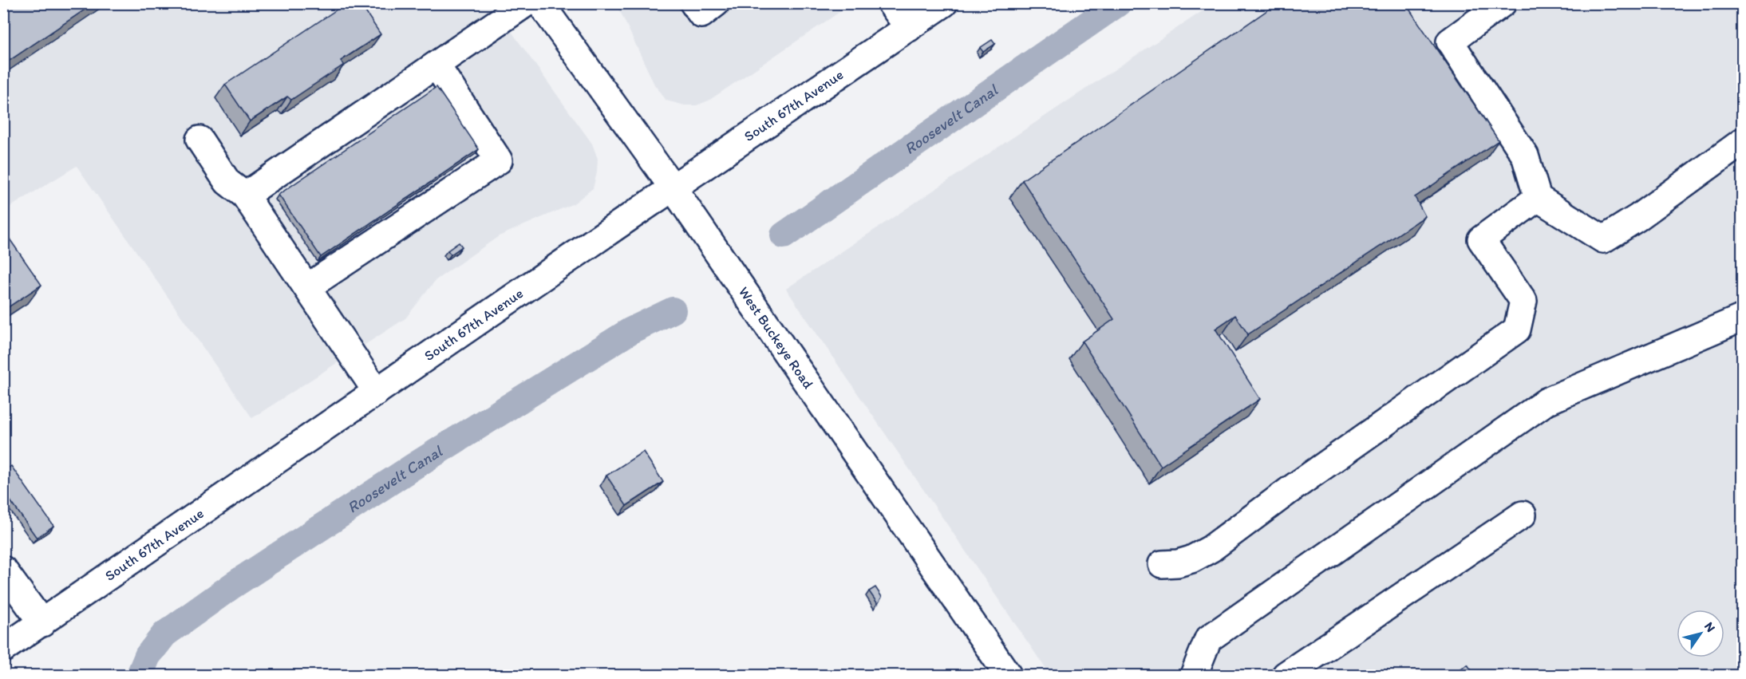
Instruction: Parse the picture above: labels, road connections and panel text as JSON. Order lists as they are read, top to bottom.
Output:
{
  "streets": {
    "main road": ["South 67th Avenue", "West Buckeye Road"]
  },
  "crossings": [
    ["South 67th Avenue", "West Buckeye Road"]
  ],
  "water": ["Roosevelt Canal"],
  "north": "top right"
}
